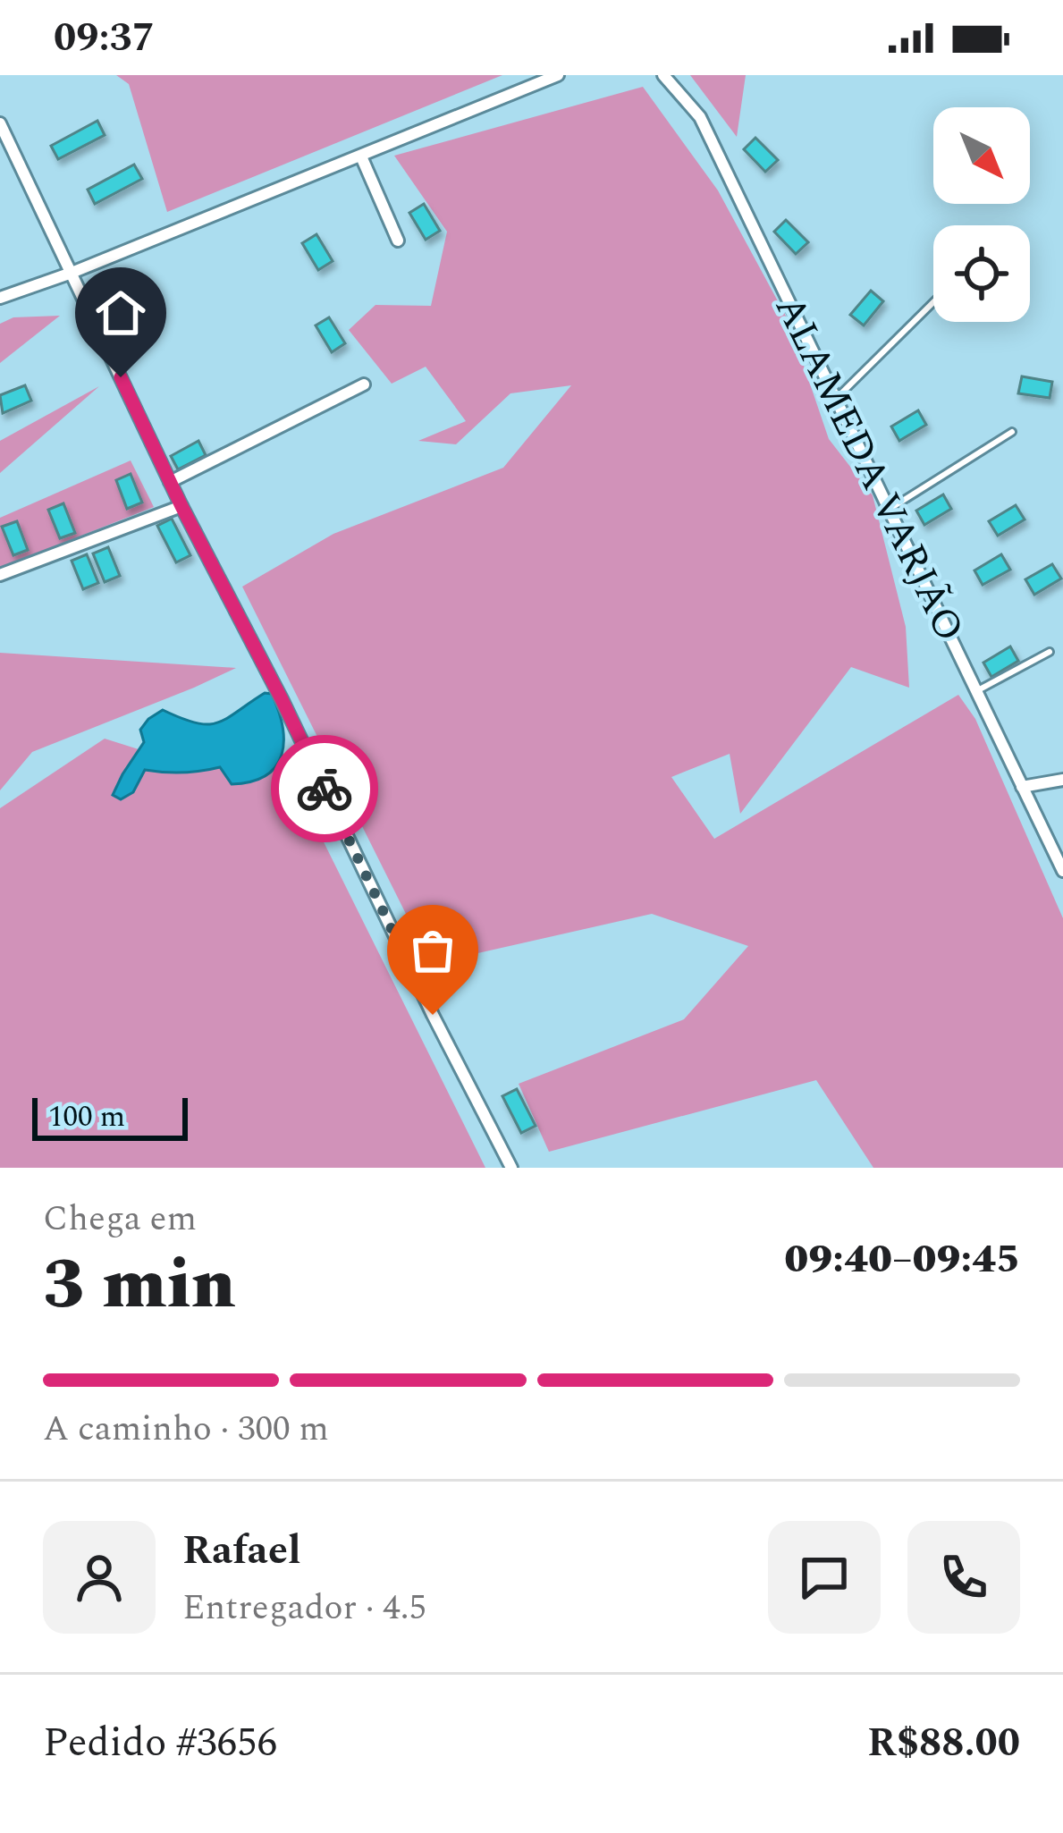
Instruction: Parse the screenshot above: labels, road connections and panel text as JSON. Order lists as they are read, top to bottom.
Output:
{
  "streets": {
    "street": ["ALAMEDA VARJÃO"]
  },
  "scale_bar": "100 m",
  "north": "bottom right",
  "page": {
    "status": "09:37",
    "scale": "100 m",
    "heading": ["3 min", "Chega em", "09:40–09:45"],
    "panel": [
      "Rafael",
      "Entregador · 4.5",
      "Pedido #3656",
      "R$88.00"
    ],
    "bar": "A caminho · 300 m"
  }
}
